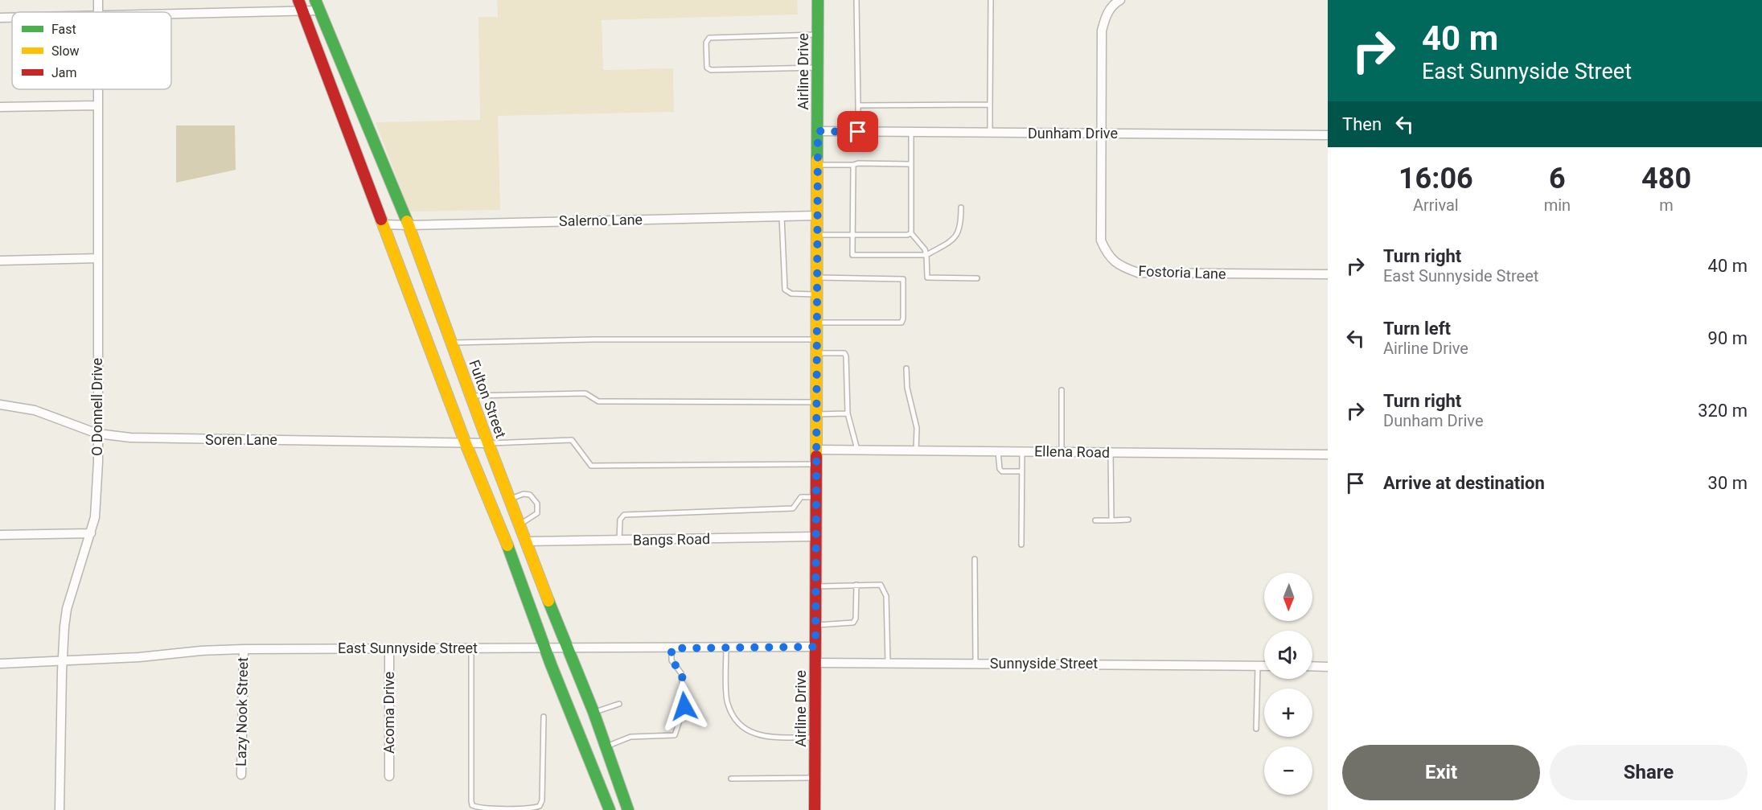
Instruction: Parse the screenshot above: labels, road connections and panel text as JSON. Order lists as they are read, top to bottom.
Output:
{
  "streets": {
    "street": [
      "Airline Drive",
      "Dunham Drive",
      "Salerno Lane",
      "Fostoria Lane",
      "Fulton Street",
      "O Donnell Drive",
      "Soren Lane",
      "Ellena Road",
      "Bangs Road",
      "East Sunnyside Street",
      "Sunnyside Street",
      "Lazy Nook Street",
      "Acoma Drive"
    ]
  },
  "crossings": [
    ["Airline Drive", "Dunham Drive"],
    ["Airline Drive", "Salerno Lane"],
    ["Airline Drive", "Ellena Road"],
    ["Airline Drive", "Bangs Road"],
    ["Airline Drive", "East Sunnyside Street"],
    ["Airline Drive", "Sunnyside Street"],
    ["Dunham Drive", "Fostoria Lane"],
    ["Salerno Lane", "Fulton Street"],
    ["Fulton Street", "Soren Lane"],
    ["Fulton Street", "Bangs Road"],
    ["Fulton Street", "East Sunnyside Street"],
    ["O Donnell Drive", "Soren Lane"],
    ["O Donnell Drive", "East Sunnyside Street"],
    ["East Sunnyside Street", "Lazy Nook Street"],
    ["East Sunnyside Street", "Acoma Drive"]
  ],
  "legend": ["Fast", "Slow", "Jam"],
  "north": "bottom",
  "page": {
    "turn": ["40 m", "East Sunnyside Street"],
    "then": "Then",
    "eta": [
      "16:06",
      "Arrival",
      "6",
      "min",
      "480",
      "m"
    ],
    "list": [
      {
        "name": "Turn right",
        "note": "East Sunnyside Street",
        "value": "40 m"
      },
      {
        "name": "Turn left",
        "note": "Airline Drive",
        "value": "90 m"
      },
      {
        "name": "Turn right",
        "note": "Dunham Drive",
        "value": "320 m"
      },
      {
        "name": "Arrive at destination",
        "value": "30 m"
      }
    ],
    "map_buttons": ["+", "−"],
    "buttons": ["Exit", "Share"]
  }
}
